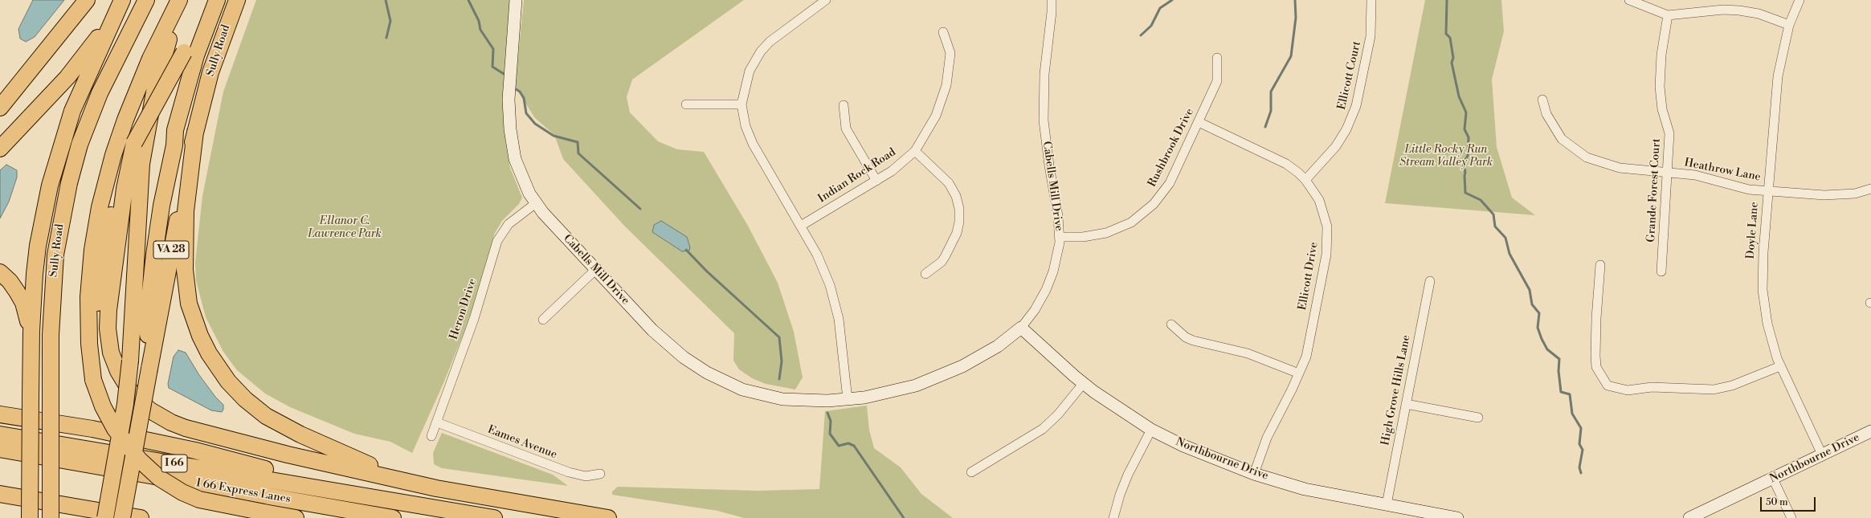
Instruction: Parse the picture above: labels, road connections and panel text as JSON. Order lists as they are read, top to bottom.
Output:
{
  "streets": {
    "highway": [
      "Sully Road",
      "VA 28",
      "I 66",
      "I 66 Express Lanes"
    ],
    "street": [
      "Ellicott Court",
      "Rushbrook Drive",
      "Heathrow Lane",
      "Indian Rock Road",
      "Cabells Mill Drive",
      "Grande Forest Court",
      "Doyle Lane",
      "Ellicott Drive",
      "Heron Drive",
      "High Grove Hills Lane",
      "Eames Avenue",
      "Northbourne Drive"
    ]
  },
  "crossings": [
    ["Ellicott Court", "Ellicott Drive"],
    ["Rushbrook Drive", "Cabells Mill Drive"],
    ["Rushbrook Drive", "Ellicott Drive"],
    ["Heathrow Lane", "Grande Forest Court"],
    ["Heathrow Lane", "Doyle Lane"],
    ["Cabells Mill Drive", "Heron Drive"],
    ["Cabells Mill Drive", "Northbourne Drive"],
    ["Doyle Lane", "Northbourne Drive"],
    ["Ellicott Drive", "Northbourne Drive"],
    ["Heron Drive", "Eames Avenue"],
    ["High Grove Hills Lane", "Northbourne Drive"]
  ],
  "parks": ["Little Rocky Run Stream Valley Park", "Ellanor C. Lawrence Park"],
  "scale_bar": "50 m"
}
